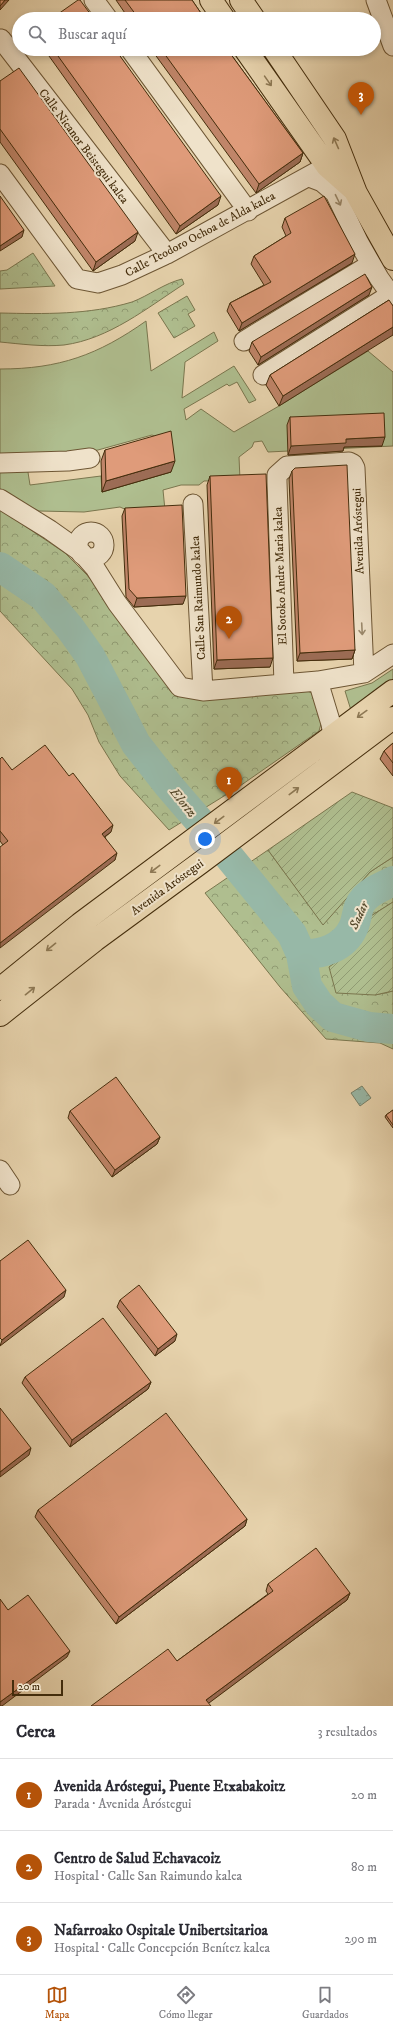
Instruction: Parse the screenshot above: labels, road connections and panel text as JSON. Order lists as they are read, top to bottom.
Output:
{
  "streets": {
    "main road": ["Avenida Aróstegui"],
    "street": [
      "Calle Nicanor Beistegui kalea",
      "Calle Teodoro Ochoa de Alda kalea",
      "El Sotoko Andre Maria kalea",
      "Calle San Raimundo kalea"
    ]
  },
  "crossings": [
    ["Calle Nicanor Beistegui kalea", "Calle Teodoro Ochoa de Alda kalea"],
    ["Avenida Aróstegui", "El Sotoko Andre Maria kalea"]
  ],
  "water": ["Elortz", "Sadar"],
  "scale_bar": "20 m",
  "page": {
    "search": "Buscar aquí",
    "pins": ["3", "2", "1"],
    "scale": "20 m",
    "heading": ["Cerca", "3 resultados"],
    "list": [
      {
        "mark": "1",
        "name": "Avenida Aróstegui, Puente Etxabakoitz",
        "note": "Parada · Avenida Aróstegui",
        "value": "20 m"
      },
      {
        "mark": "2",
        "name": "Centro de Salud Echavacoiz",
        "note": "Hospital · Calle San Raimundo kalea",
        "value": "80 m"
      },
      {
        "mark": "3",
        "name": "Nafarroako Ospitale Unibertsitarioa",
        "note": "Hospital · Calle Concepción Benítez kalea",
        "value": "290 m"
      }
    ],
    "nav": ["Mapa", "Cómo llegar", "Guardados"]
  }
}
